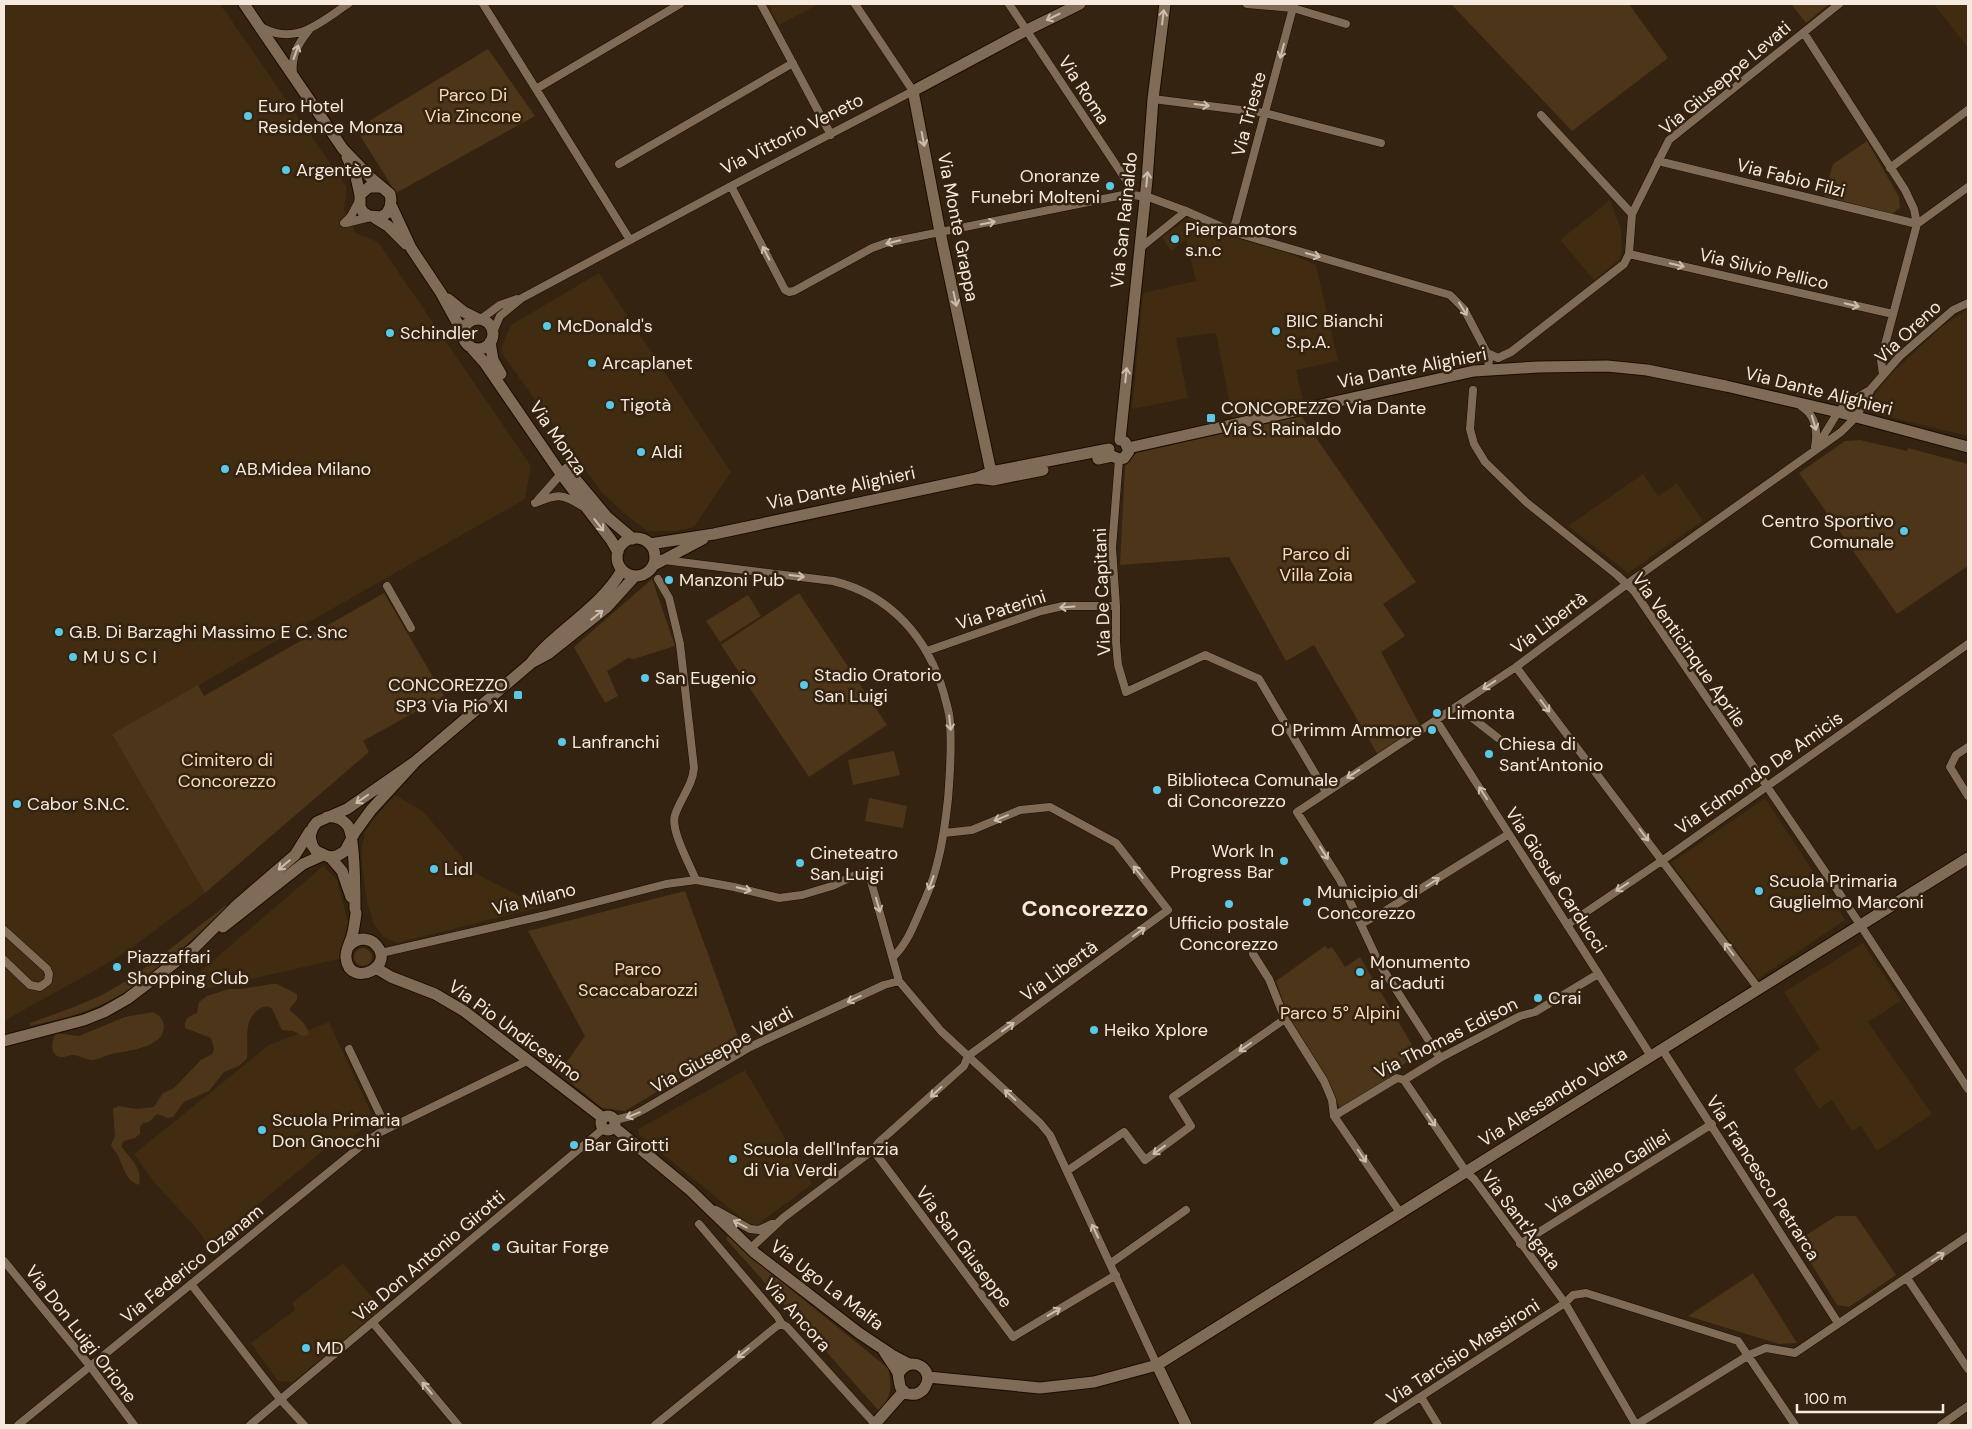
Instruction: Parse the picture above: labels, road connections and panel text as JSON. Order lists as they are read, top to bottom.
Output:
{
  "streets": {
    "main road": [
      "Via Vittorio Veneto",
      "Via San Rainaldo",
      "Via Monte Grappa",
      "Via Dante Alighieri",
      "Via Monza",
      "Via Pio Undicesimo",
      "Via Alessandro Volta",
      "Via Ugo La Malfa"
    ],
    "street": [
      "Via Giuseppe Levati",
      "Via Roma",
      "Via Trieste",
      "Via Fabio Filzi",
      "Via Silvio Pellico",
      "Via Oreno",
      "Via De Capitani",
      "Via Paterini",
      "Via Libertà",
      "Via Venticinque Aprile",
      "Via Edmondo De Amicis",
      "Via Giosuè Carducci",
      "Via Milano",
      "Via Thomas Edison",
      "Via Giuseppe Verdi",
      "Via Galileo Galilei",
      "Via Francesco Petrarca",
      "Via Sant'Agata",
      "Via San Giuseppe",
      "Via Don Antonio Girotti",
      "Via Federico Ozanam",
      "Via Ancora",
      "Via Don Luigi Orione",
      "Via Tarcisio Massironi"
    ]
  },
  "crossings": [
    ["Via Giuseppe Levati", "Via Fabio Filzi"],
    ["Via Roma", "Via Vittorio Veneto"],
    ["Via Vittorio Veneto", "Via Monte Grappa"],
    ["Via Vittorio Veneto", "Via Monza"],
    ["Via San Rainaldo", "Via Dante Alighieri"],
    ["Via Monte Grappa", "Via Dante Alighieri"],
    ["Via Oreno", "Via Dante Alighieri"],
    ["Via Oreno", "Via Libertà"],
    ["Via Dante Alighieri", "Via Monza"],
    ["Via Dante Alighieri", "Via De Capitani"],
    ["Via Dante Alighieri", "Via Libertà"],
    ["Via De Capitani", "Via Paterini"],
    ["Via De Capitani", "Via Libertà"],
    ["Via Libertà", "Via Venticinque Aprile"],
    ["Via Libertà", "Via Giosuè Carducci"],
    ["Via Libertà", "Via San Giuseppe"],
    ["Via Venticinque Aprile", "Via Edmondo De Amicis"],
    ["Via Venticinque Aprile", "Via Alessandro Volta"],
    ["Via Edmondo De Amicis", "Via Giosuè Carducci"],
    ["Via Giosuè Carducci", "Via Thomas Edison"],
    ["Via Giosuè Carducci", "Via Alessandro Volta"],
    ["Via Milano", "Via Pio Undicesimo"],
    ["Via Pio Undicesimo", "Via Giuseppe Verdi"],
    ["Via Pio Undicesimo", "Via Don Antonio Girotti"],
    ["Via Pio Undicesimo", "Via Federico Ozanam"],
    ["Via Pio Undicesimo", "Via Ugo La Malfa"],
    ["Via Thomas Edison", "Via Sant'Agata"],
    ["Via Giuseppe Verdi", "Via Don Antonio Girotti"],
    ["Via Alessandro Volta", "Via Francesco Petrarca"],
    ["Via Alessandro Volta", "Via Sant'Agata"],
    ["Via Galileo Galilei", "Via Francesco Petrarca"],
    ["Via Galileo Galilei", "Via Sant'Agata"],
    ["Via Sant'Agata", "Via Tarcisio Massironi"],
    ["Via Federico Ozanam", "Via Don Luigi Orione"]
  ],
  "one_way": [
    "Via Trieste",
    "Via San Rainaldo",
    "Via Monte Grappa",
    "Via Silvio Pellico",
    "Via Paterini",
    "Via Giuseppe Verdi"
  ],
  "districts": ["Concorezzo"],
  "parks": [
    "Parco Di Via Zincone",
    "Parco di Villa Zoia",
    "Cimitero di Concorezzo",
    "Parco Scaccabarozzi",
    "Parco 5° Alpini"
  ],
  "places": {
    "other": [
      "Euro Hotel Residence Monza",
      "Argentèe",
      "Onoranze Funebri Molteni",
      "Pierpamotors s.n.c",
      "McDonald's",
      "BIIC Bianchi S.p.A.",
      "Schindler",
      "Arcaplanet",
      "Tigotà",
      "Aldi",
      "AB.Midea Milano",
      "Centro Sportivo Comunale",
      "Manzoni Pub",
      "G.B. Di Barzaghi Massimo E C. Snc",
      "M U S C I",
      "San Eugenio",
      "Stadio Oratorio San Luigi",
      "Limonta",
      "O' Primm Ammore",
      "Lanfranchi",
      "Chiesa di Sant'Antonio",
      "Biblioteca Comunale di Concorezzo",
      "Cabor S.N.C.",
      "Work In Progress Bar",
      "Cineteatro San Luigi",
      "Lidl",
      "Scuola Primaria Guglielmo Marconi",
      "Municipio di Concorezzo",
      "Ufficio postale Concorezzo",
      "Piazzaffari Shopping Club",
      "Monumento ai Caduti",
      "Crai",
      "Heiko Xplore",
      "Scuola Primaria Don Gnocchi",
      "Bar Girotti",
      "Scuola dell'Infanzia di Via Verdi",
      "Guitar Forge",
      "MD"
    ],
    "transit": ["CONCOREZZO Via Dante Via S. Rainaldo", "CONCOREZZO SP3 Via Pio XI"]
  },
  "scale_bar": "100 m"
}
